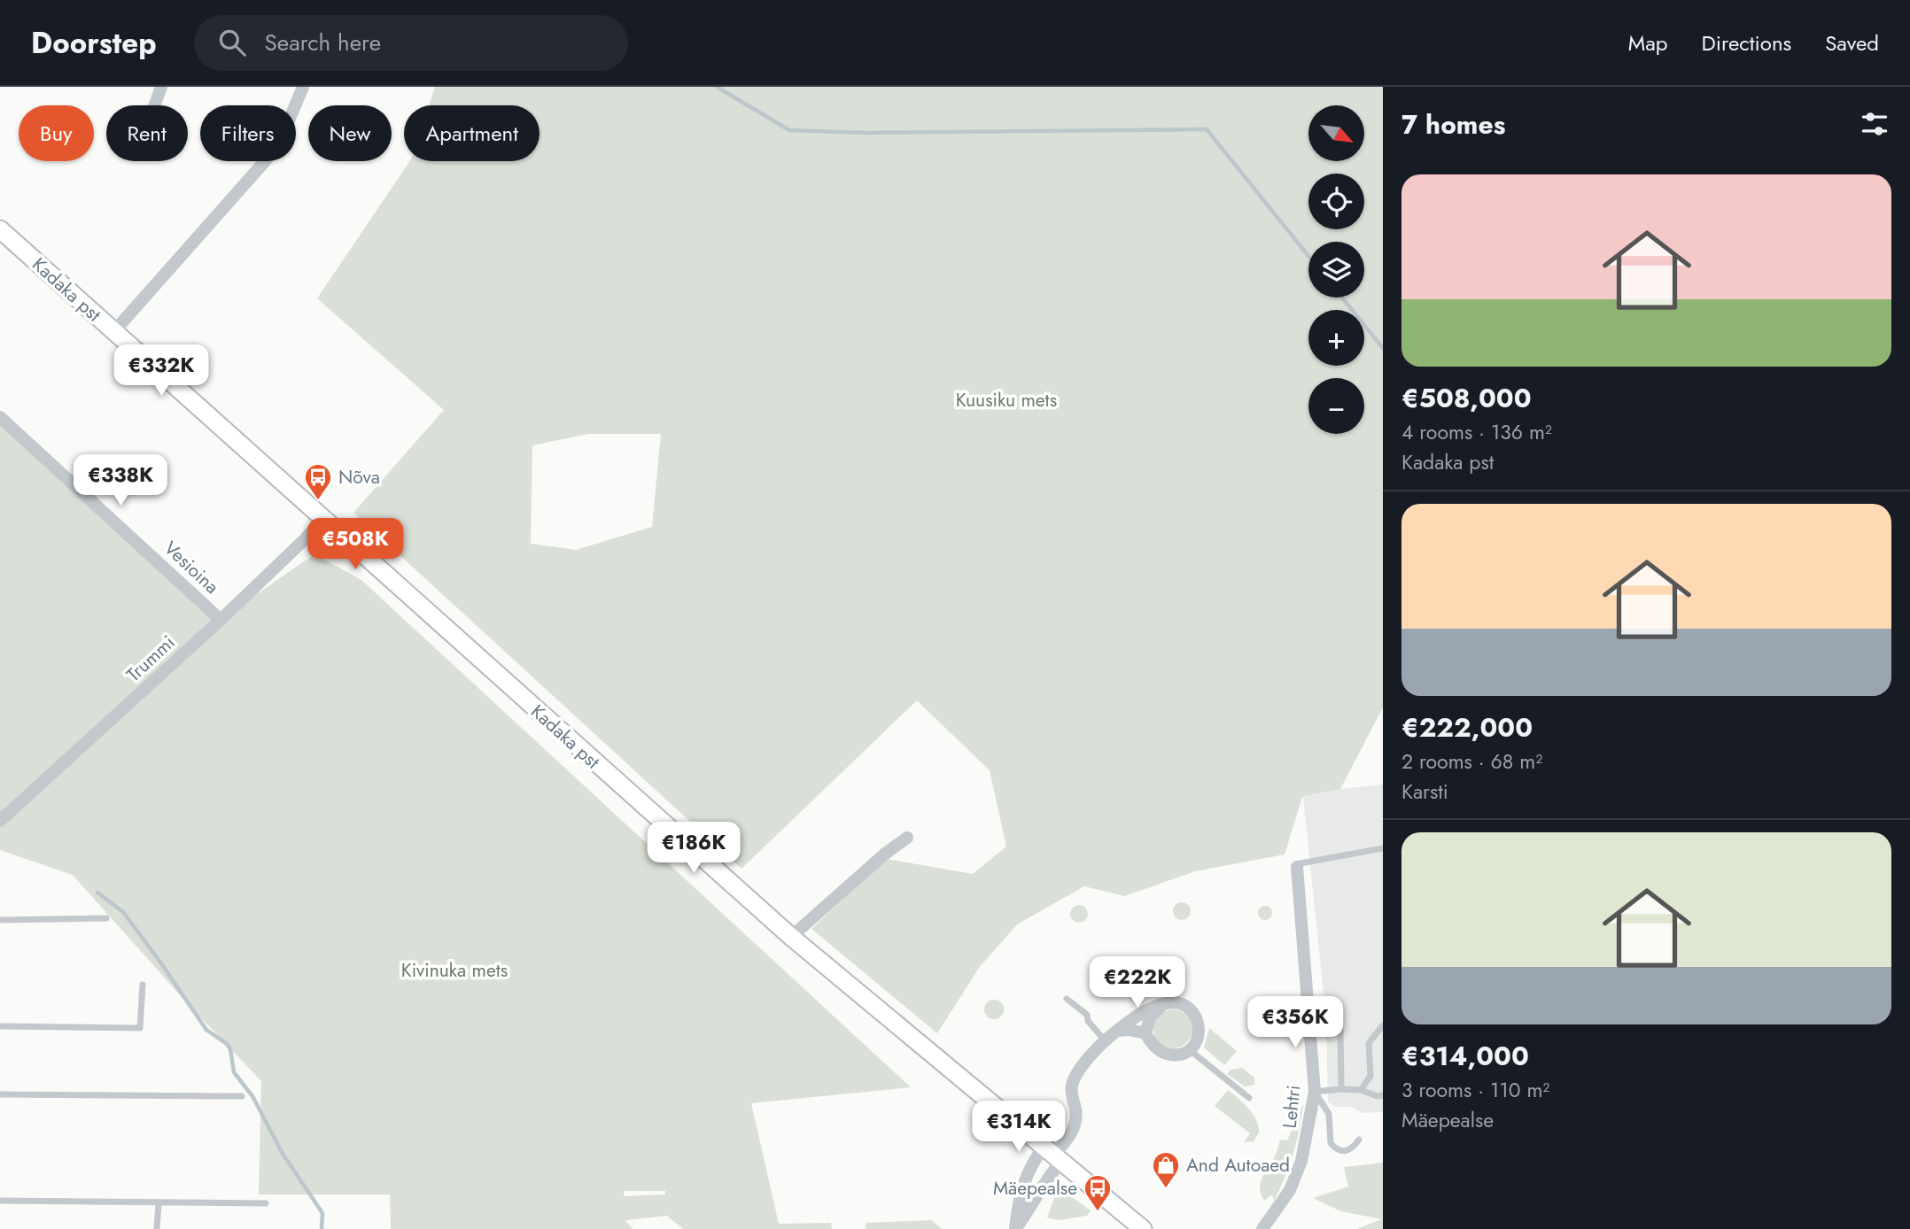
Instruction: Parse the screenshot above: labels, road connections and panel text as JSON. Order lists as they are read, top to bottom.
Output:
{
  "streets": {
    "main road": ["Kadaka pst"],
    "street": ["Vesioina", "Trummi", "Lehtri"]
  },
  "crossings": [
    ["Kadaka pst", "Trummi"],
    ["Vesioina", "Trummi"]
  ],
  "parks": ["Kuusiku mets", "Kivinuka mets"],
  "places": {
    "bus stop": ["Nõva", "Mäepealse"],
    "shop": ["And Autoaed"]
  },
  "north": "bottom right",
  "page": {
    "header": "Doorstep",
    "search": "Search here",
    "nav": ["Map", "Directions", "Saved"],
    "heading": "7 homes",
    "map_buttons": ["+", "−"],
    "chip": [
      "Buy",
      "Rent",
      "Filters",
      "New",
      "Apartment"
    ],
    "list": [
      {
        "name": "€508,000",
        "note": "4 rooms · 136 m² · Kadaka pst"
      },
      {
        "name": "€222,000",
        "note": "2 rooms · 68 m² · Karsti"
      },
      {
        "name": "€314,000",
        "note": "3 rooms · 110 m² · Mäepealse"
      }
    ],
    "price": [
      "€332K",
      "€338K",
      "€508K",
      "€186K",
      "€222K",
      "€356K",
      "€314K"
    ]
  }
}
